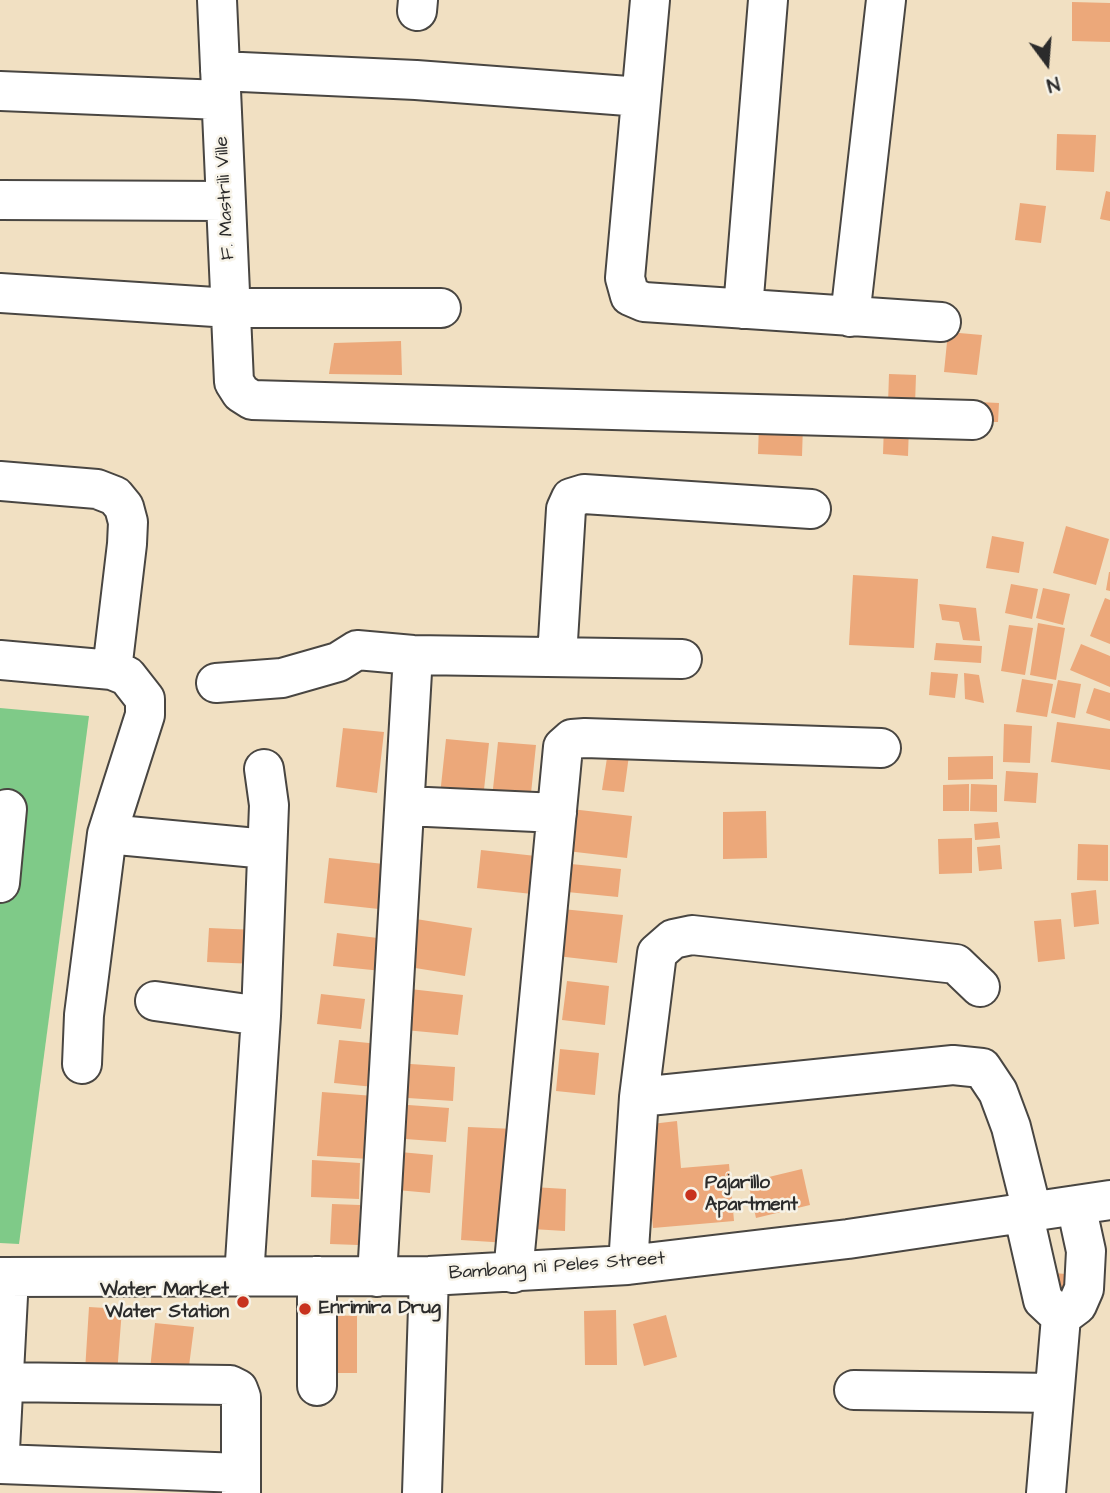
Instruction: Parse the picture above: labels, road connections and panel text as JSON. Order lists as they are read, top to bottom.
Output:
{
  "streets": {
    "street": ["F. Mastrili Ville", "Bambang ni Peles Street"]
  },
  "places": ["Pajarillo Apartment", "Water Market Water Station", "Enrimira Drug"],
  "north": "bottom"
}
